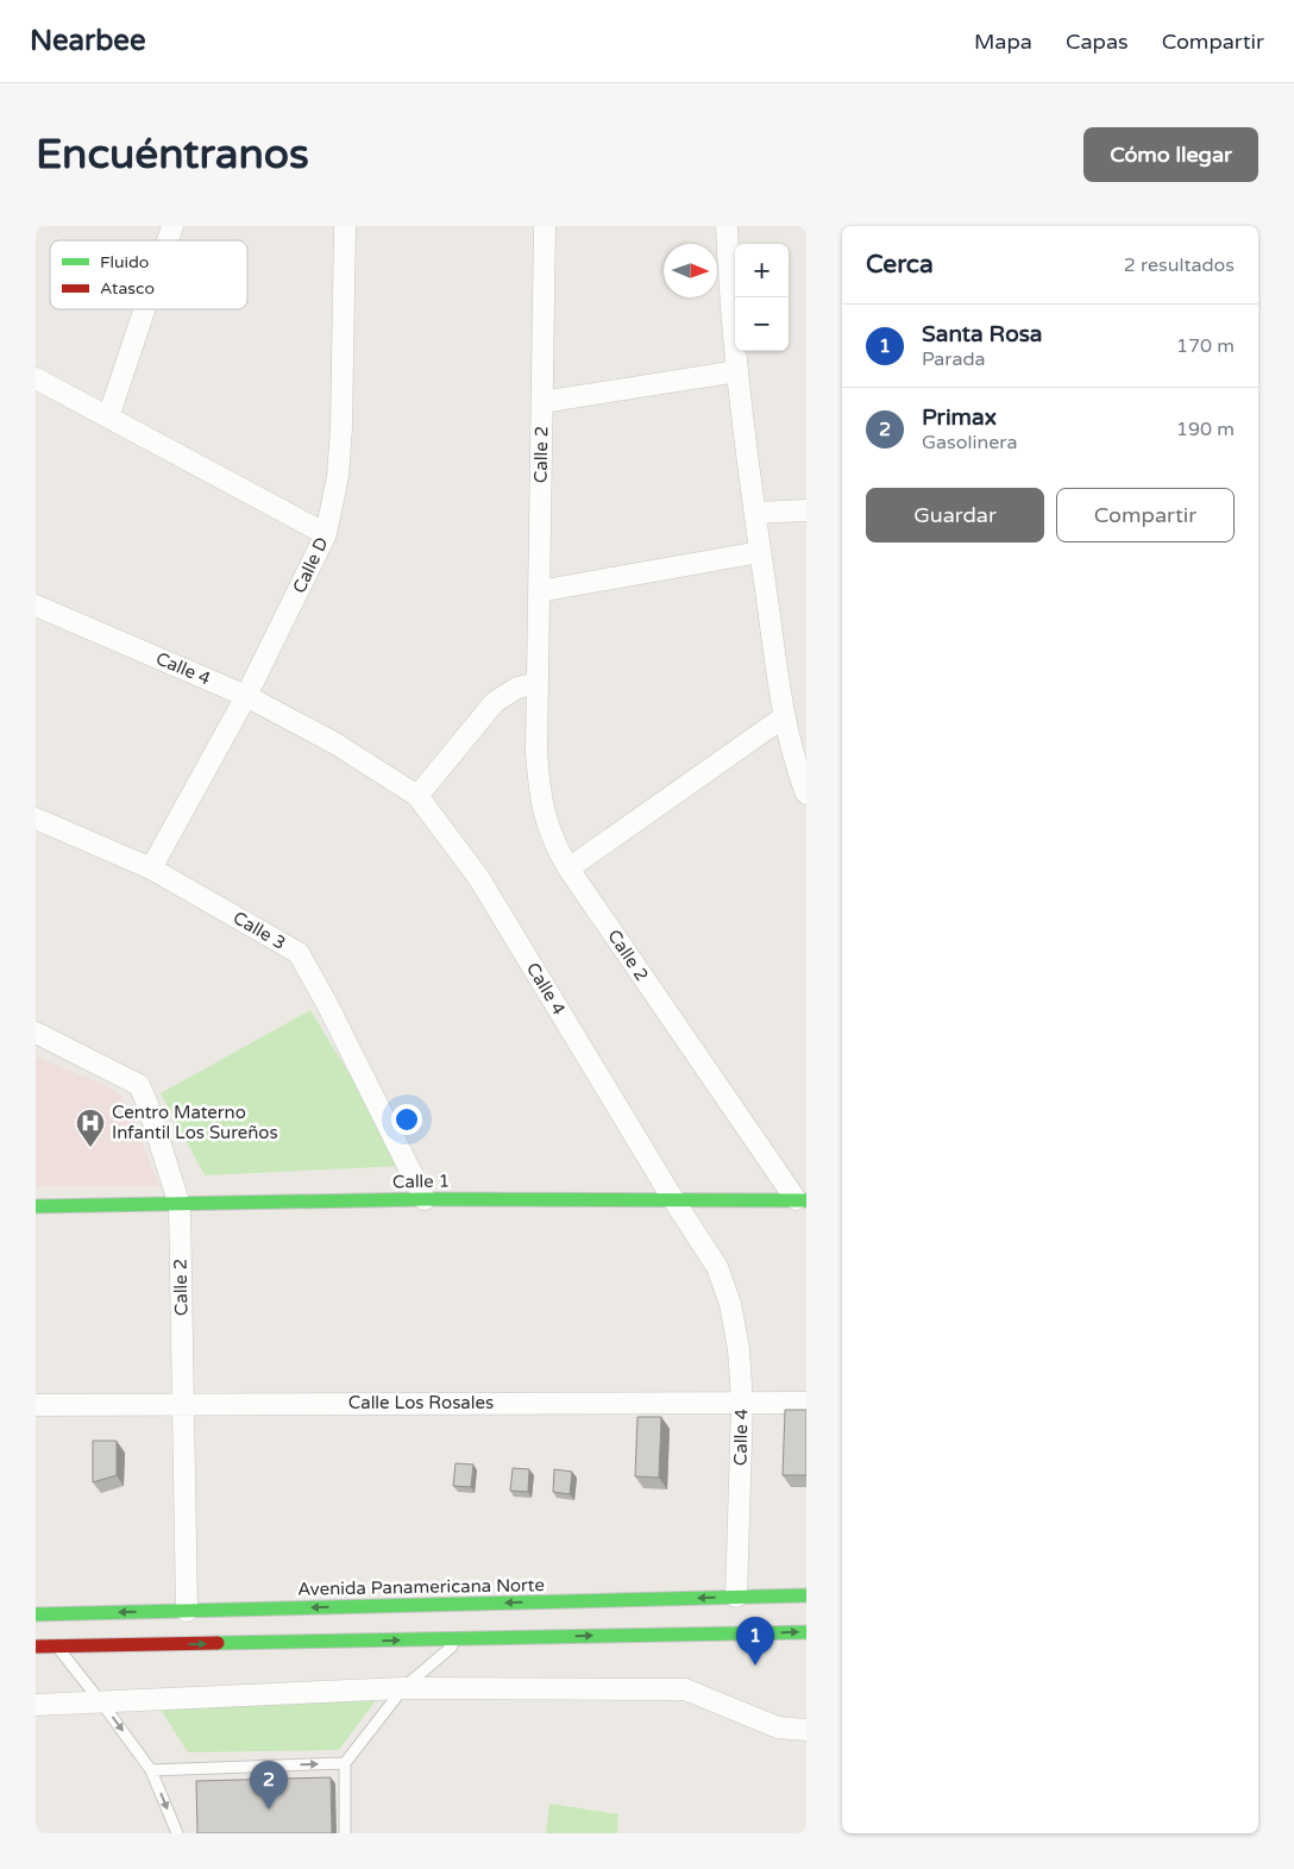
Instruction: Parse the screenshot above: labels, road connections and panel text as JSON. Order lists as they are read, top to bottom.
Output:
{
  "streets": {
    "main road": ["Calle 1", "Avenida Panamericana Norte"],
    "street": [
      "Calle 2",
      "Calle D",
      "Calle 4",
      "Calle 3",
      "Calle Los Rosales"
    ]
  },
  "crossings": [
    ["Calle 2", "Calle 1"],
    ["Calle 2", "Calle Los Rosales"],
    ["Calle 2", "Avenida Panamericana Norte"],
    ["Calle D", "Calle 4"],
    ["Calle D", "Calle 3"],
    ["Calle 4", "Calle 1"],
    ["Calle 4", "Calle Los Rosales"],
    ["Calle 4", "Avenida Panamericana Norte"],
    ["Calle 3", "Calle 1"]
  ],
  "places": {
    "hospital": ["Centro Materno Infantil Los Sureños"]
  },
  "legend": ["Fluido", "Atasco"],
  "north": "right",
  "page": {
    "header": "Nearbee",
    "nav": ["Mapa", "Capas", "Compartir"],
    "buttons": [
      "Cómo llegar",
      ["Guardar", "Compartir"]
    ],
    "title": "Encuéntranos",
    "heading": ["Cerca", "2 resultados"],
    "map_buttons": ["+", "−"],
    "list": [
      {
        "mark": "1",
        "name": "Santa Rosa",
        "note": "Parada",
        "value": "170 m"
      },
      {
        "mark": "2",
        "name": "Primax",
        "note": "Gasolinera",
        "value": "190 m"
      }
    ],
    "pins": ["1", "2"]
  }
}
